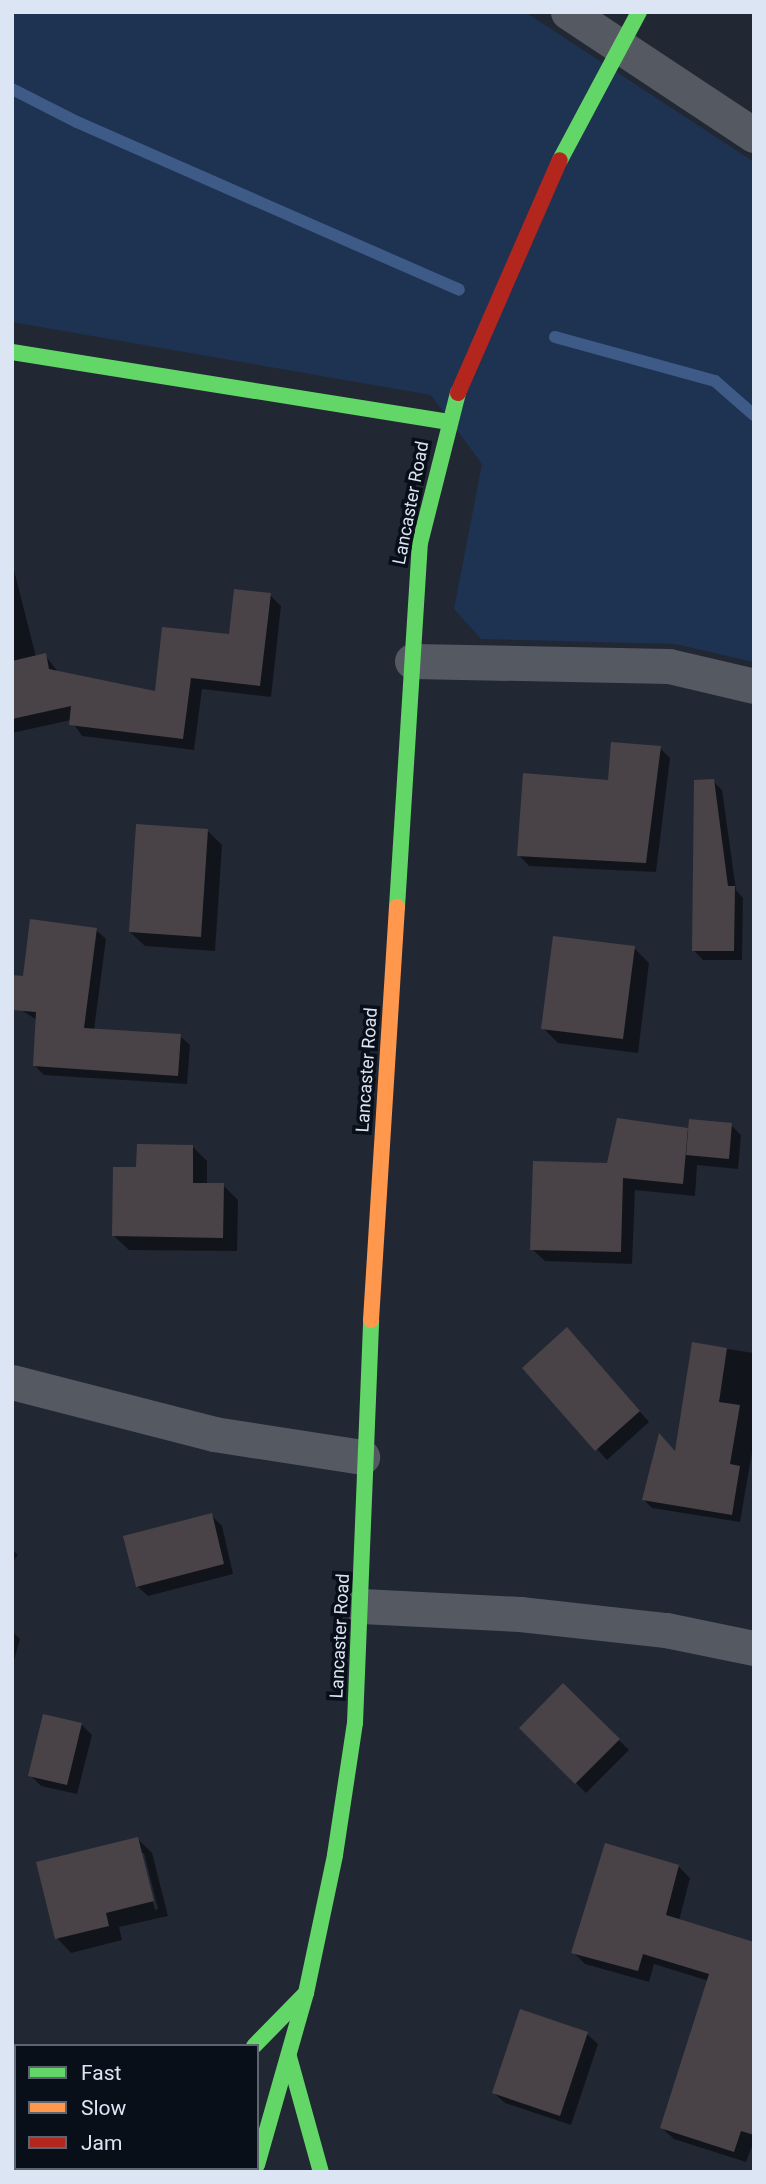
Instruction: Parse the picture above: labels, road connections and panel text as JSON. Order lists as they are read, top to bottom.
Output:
{
  "streets": {
    "street": ["Lancaster Road"]
  },
  "legend": ["Fast", "Slow", "Jam"]
}
